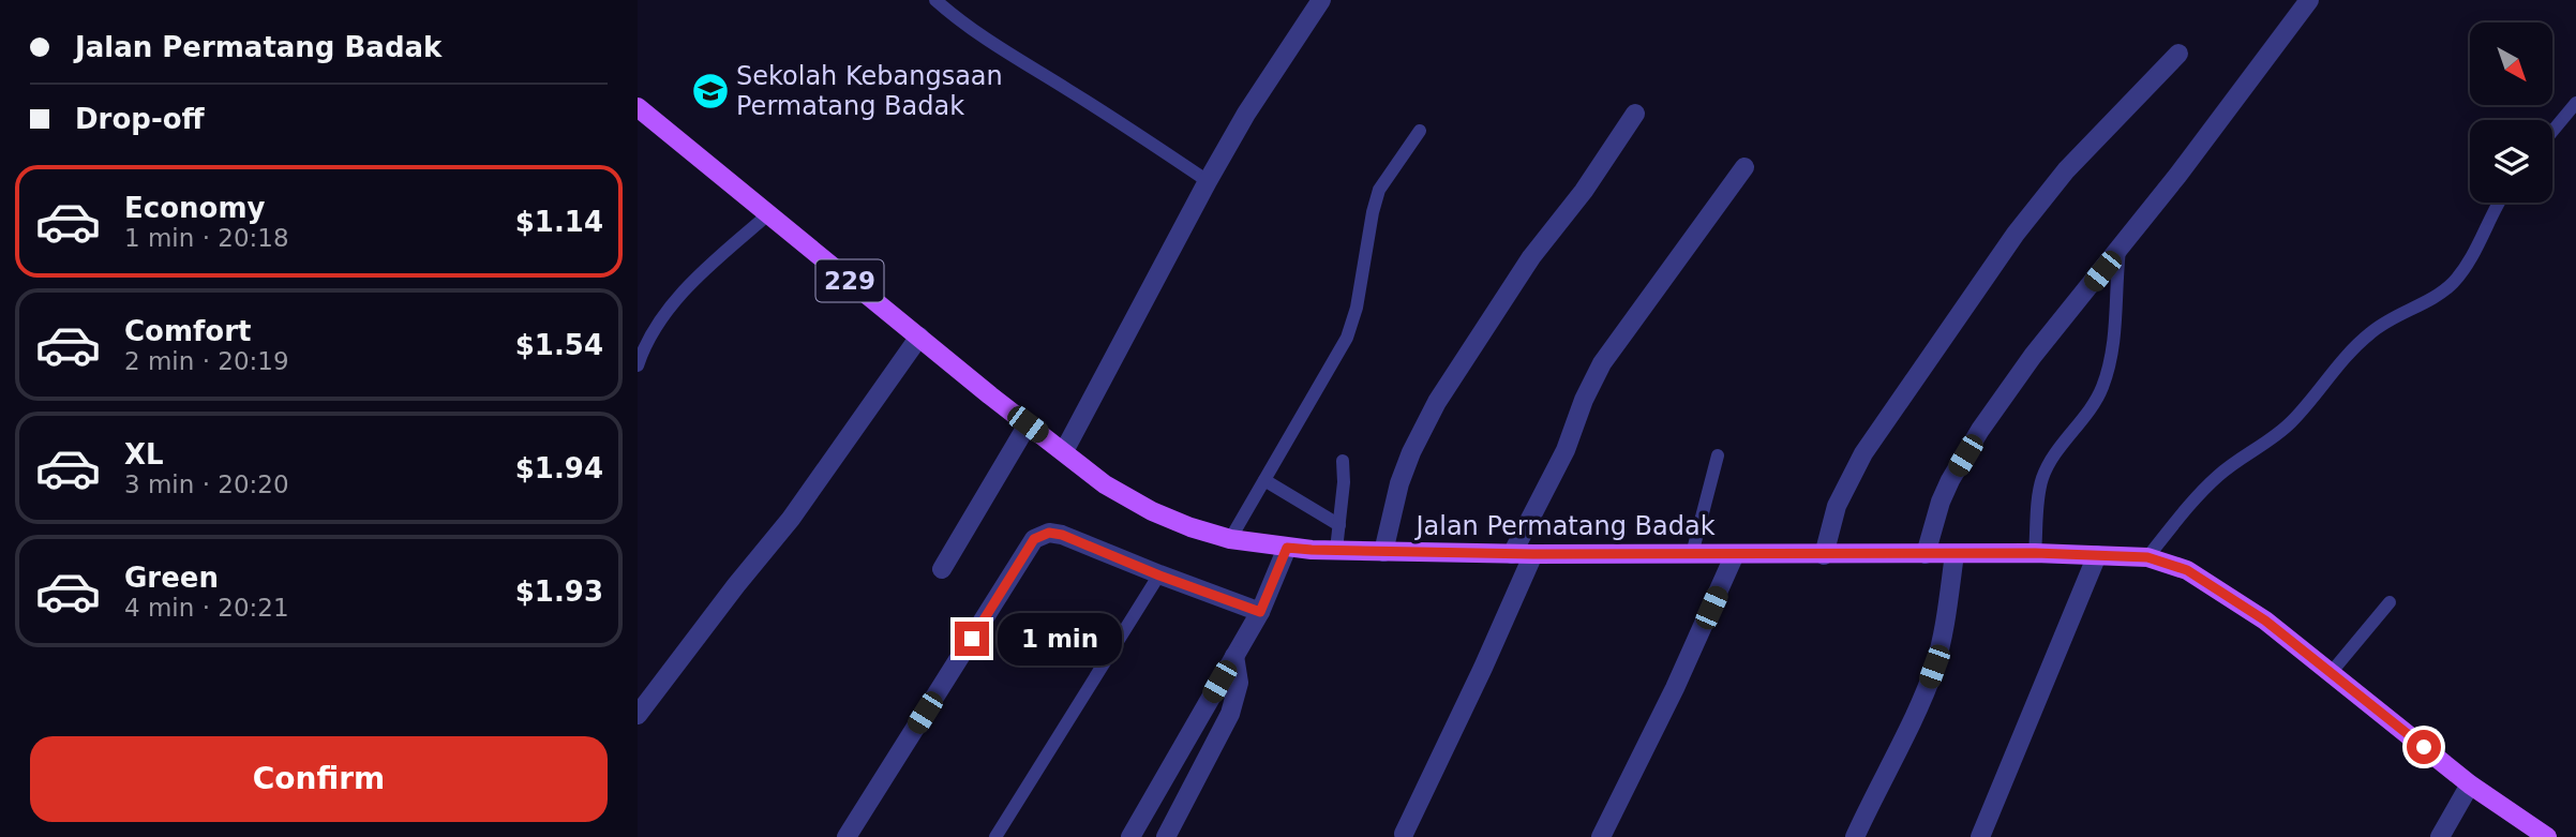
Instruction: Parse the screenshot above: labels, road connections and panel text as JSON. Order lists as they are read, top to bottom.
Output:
{
  "streets": {
    "main road": ["229", "Jalan Permatang Badak"]
  },
  "places": {
    "school or university": ["Sekolah Kebangsaan Permatang Badak"]
  },
  "north": "bottom right",
  "page": {
    "banner": ["Jalan Permatang Badak", "Drop-off"],
    "list": [
      {
        "name": "Economy",
        "note": "1 min · 20:18",
        "value": "$1.14"
      },
      {
        "name": "Comfort",
        "note": "2 min · 20:19",
        "value": "$1.54"
      },
      {
        "name": "XL",
        "note": "3 min · 20:20",
        "value": "$1.94"
      },
      {
        "name": "Green",
        "note": "4 min · 20:21",
        "value": "$1.93"
      }
    ],
    "bubble": "1 min",
    "buttons": "Confirm"
  }
}
